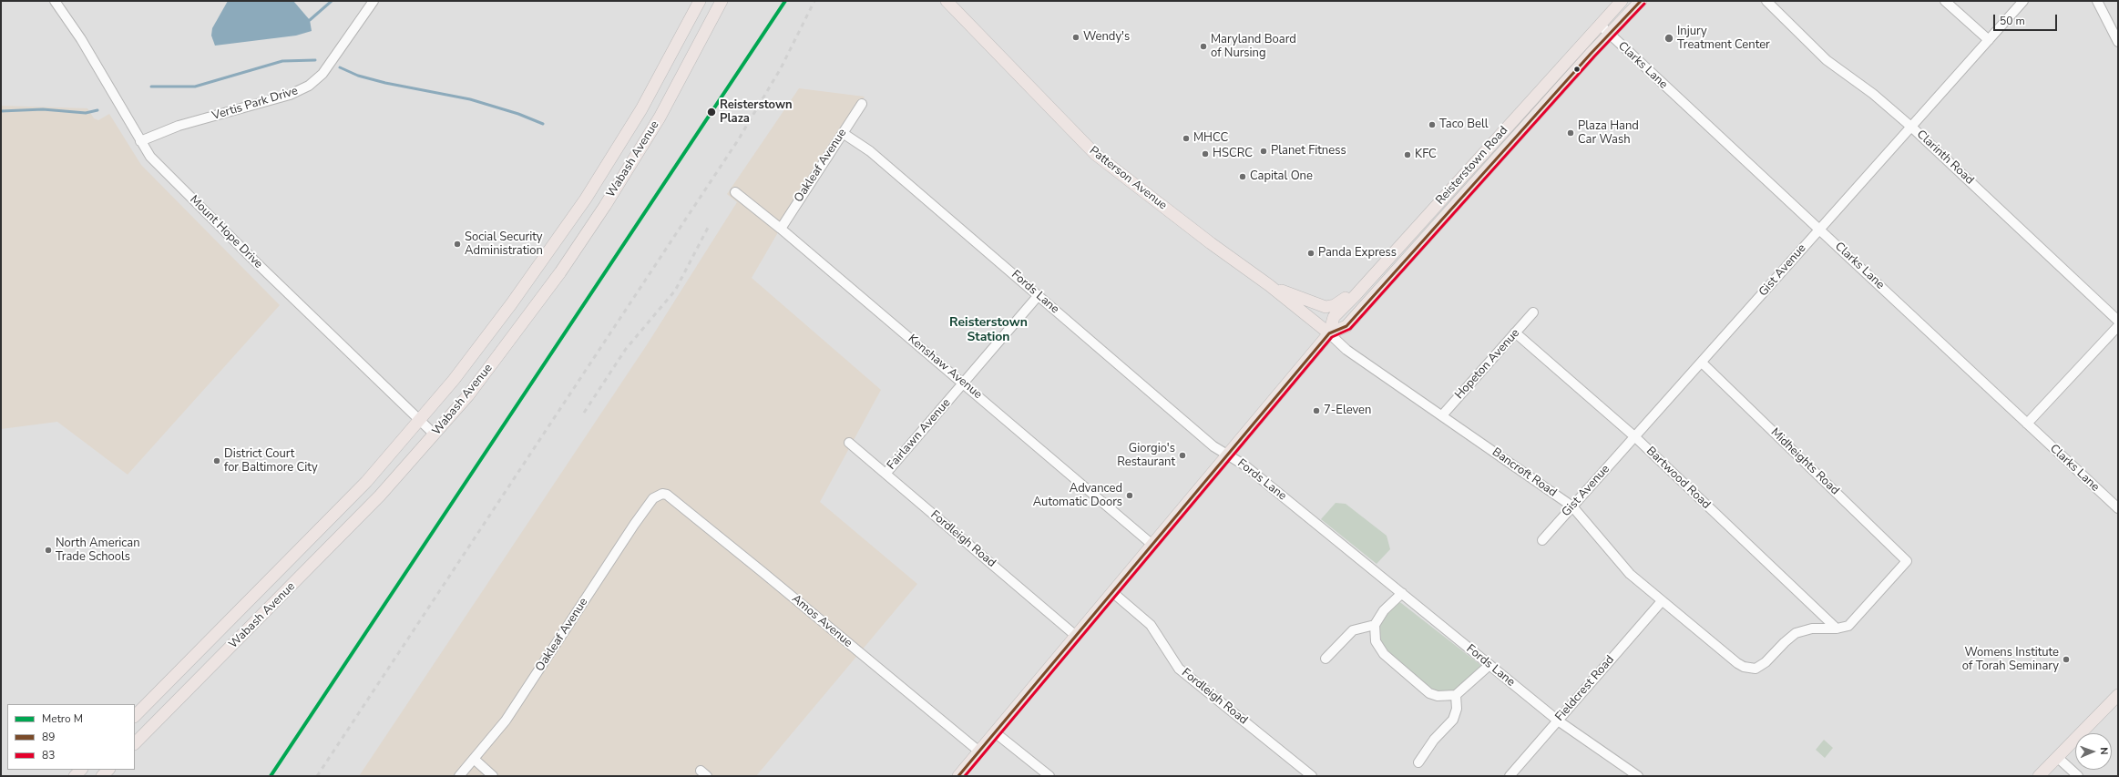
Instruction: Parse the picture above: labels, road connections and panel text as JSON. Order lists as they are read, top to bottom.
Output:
{
  "streets": {
    "main road": ["Wabash Avenue", "Reisterstown Road", "Patterson Avenue"],
    "street": [
      "Clarks Lane",
      "Vertis Park Drive",
      "Clarinth Road",
      "Oakleaf Avenue",
      "Mount Hope Drive",
      "Gist Avenue",
      "Fords Lane",
      "Hopeton Avenue",
      "Kenshaw Avenue",
      "Fairlawn Avenue",
      "Midheights Road",
      "Bancroft Road",
      "Bartwood Road",
      "Fordleigh Road",
      "Amos Avenue",
      "Fieldcrest Road"
    ]
  },
  "crossings": [
    ["Clarks Lane", "Reisterstown Road"],
    ["Clarks Lane", "Gist Avenue"],
    ["Vertis Park Drive", "Mount Hope Drive"],
    ["Clarinth Road", "Gist Avenue"],
    ["Wabash Avenue", "Mount Hope Drive"],
    ["Oakleaf Avenue", "Fords Lane"],
    ["Oakleaf Avenue", "Kenshaw Avenue"],
    ["Oakleaf Avenue", "Amos Avenue"],
    ["Reisterstown Road", "Patterson Avenue"],
    ["Reisterstown Road", "Fords Lane"],
    ["Reisterstown Road", "Kenshaw Avenue"],
    ["Reisterstown Road", "Bancroft Road"],
    ["Reisterstown Road", "Fordleigh Road"],
    ["Reisterstown Road", "Amos Avenue"],
    ["Patterson Avenue", "Bancroft Road"],
    ["Gist Avenue", "Midheights Road"],
    ["Gist Avenue", "Bancroft Road"],
    ["Gist Avenue", "Bartwood Road"],
    ["Fords Lane", "Fairlawn Avenue"],
    ["Fords Lane", "Fieldcrest Road"],
    ["Hopeton Avenue", "Bancroft Road"],
    ["Hopeton Avenue", "Bartwood Road"],
    ["Kenshaw Avenue", "Fairlawn Avenue"],
    ["Fairlawn Avenue", "Fordleigh Road"],
    ["Midheights Road", "Bancroft Road"],
    ["Midheights Road", "Bartwood Road"],
    ["Bancroft Road", "Bartwood Road"],
    ["Bancroft Road", "Fieldcrest Road"]
  ],
  "districts": ["Reisterstown Station"],
  "places": [
    "Wendy's",
    "Injury Treatment Center",
    "Maryland Board of Nursing",
    "Reisterstown Plaza",
    "Taco Bell",
    "Plaza Hand Car Wash",
    "MHCC",
    "Planet Fitness",
    "HSCRC",
    "KFC",
    "Capital One",
    "Social Security Administration",
    "Panda Express",
    "7-Eleven",
    "Giorgio's Restaurant",
    "District Court for Baltimore City",
    "Advanced Automatic Doors",
    "North American Trade Schools",
    "Womens Institute of Torah Seminary"
  ],
  "lines": ["metro line M", "transit line 89", "transit line 83"],
  "legend": ["Metro M", "89", "83"],
  "scale_bar": "50 m",
  "north": "right"
}
